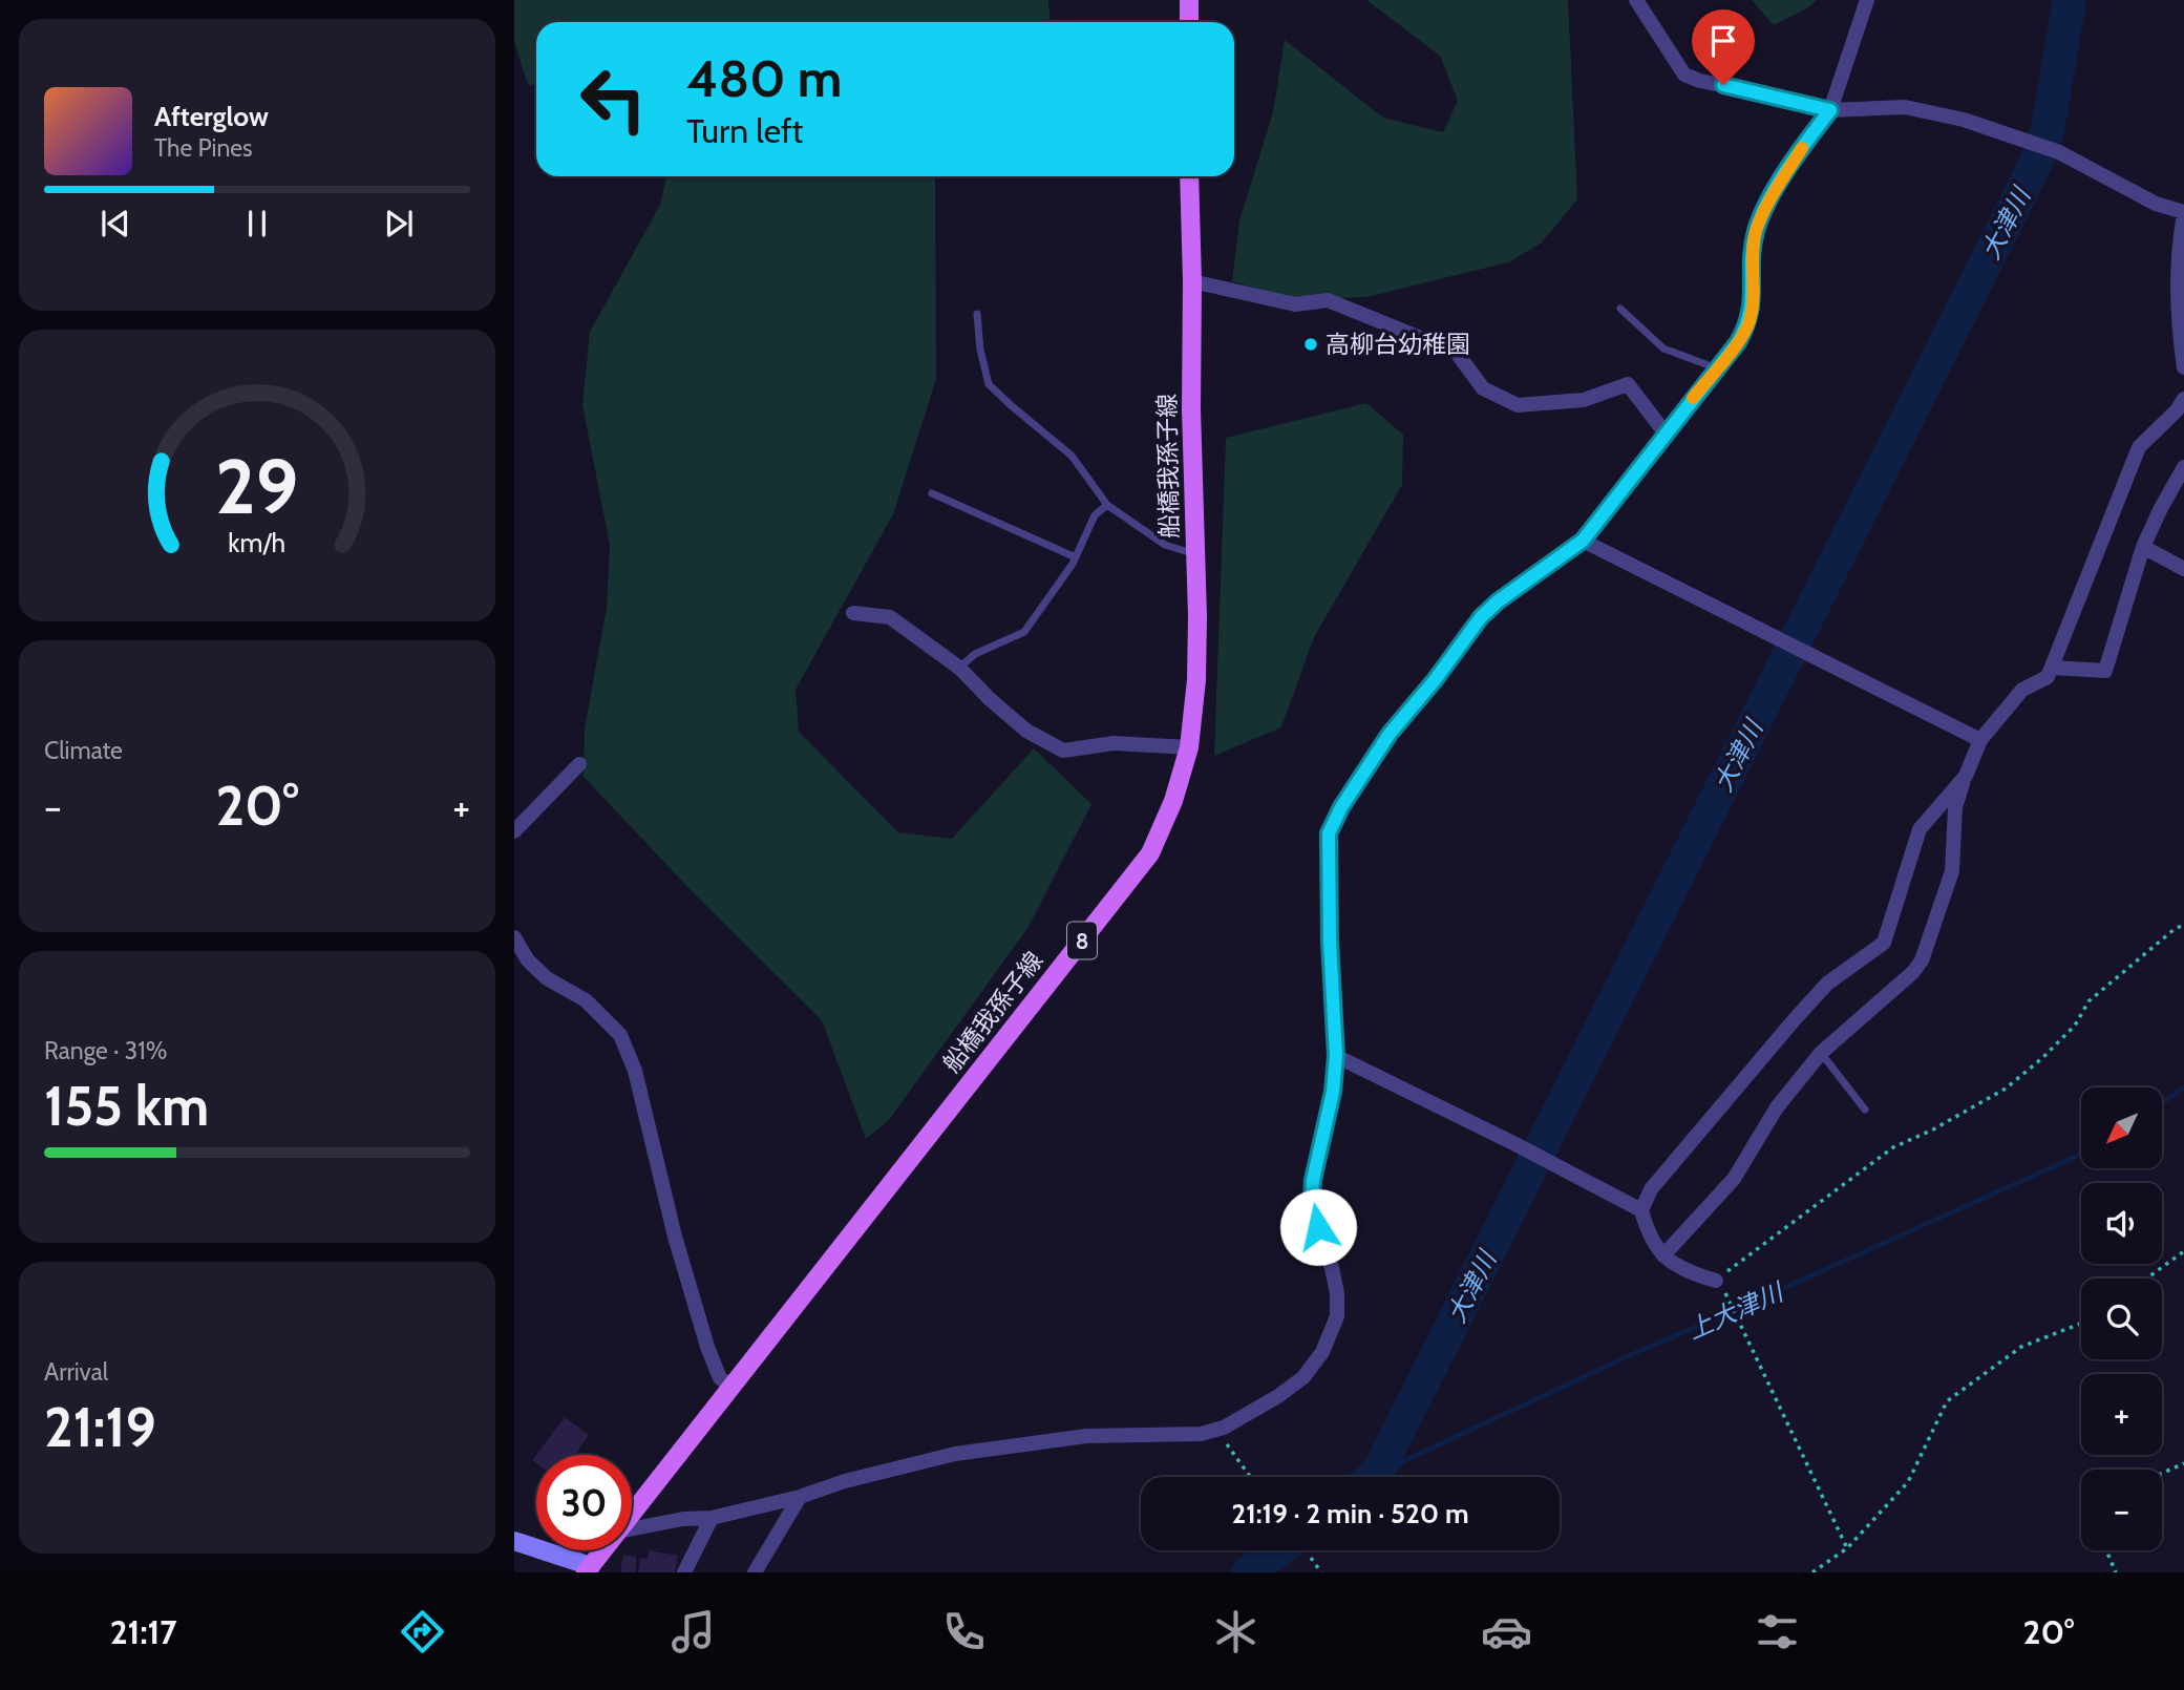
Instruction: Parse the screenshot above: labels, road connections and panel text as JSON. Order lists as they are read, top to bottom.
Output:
{
  "streets": {
    "main road": ["船橋我孫子線", "8"]
  },
  "water": ["大津川", "上大津川"],
  "places": ["高柳台幼稚園"],
  "north": "bottom left",
  "page": {
    "turn": ["480 m", "Turn left"],
    "song": ["Afterglow", "The Pines"],
    "tile": [
      "Climate",
      ["Range · 31%", "155 km"],
      ["Arrival", "21:19"]
    ],
    "heat": ["−", "20°", "+"],
    "map_buttons": ["+", "−"],
    "limit": "30",
    "trip": "21:19 · 2 min · 520 m",
    "tabs": ["21:17", "20°"],
    "gauge": ["29", "km/h"]
  }
}
